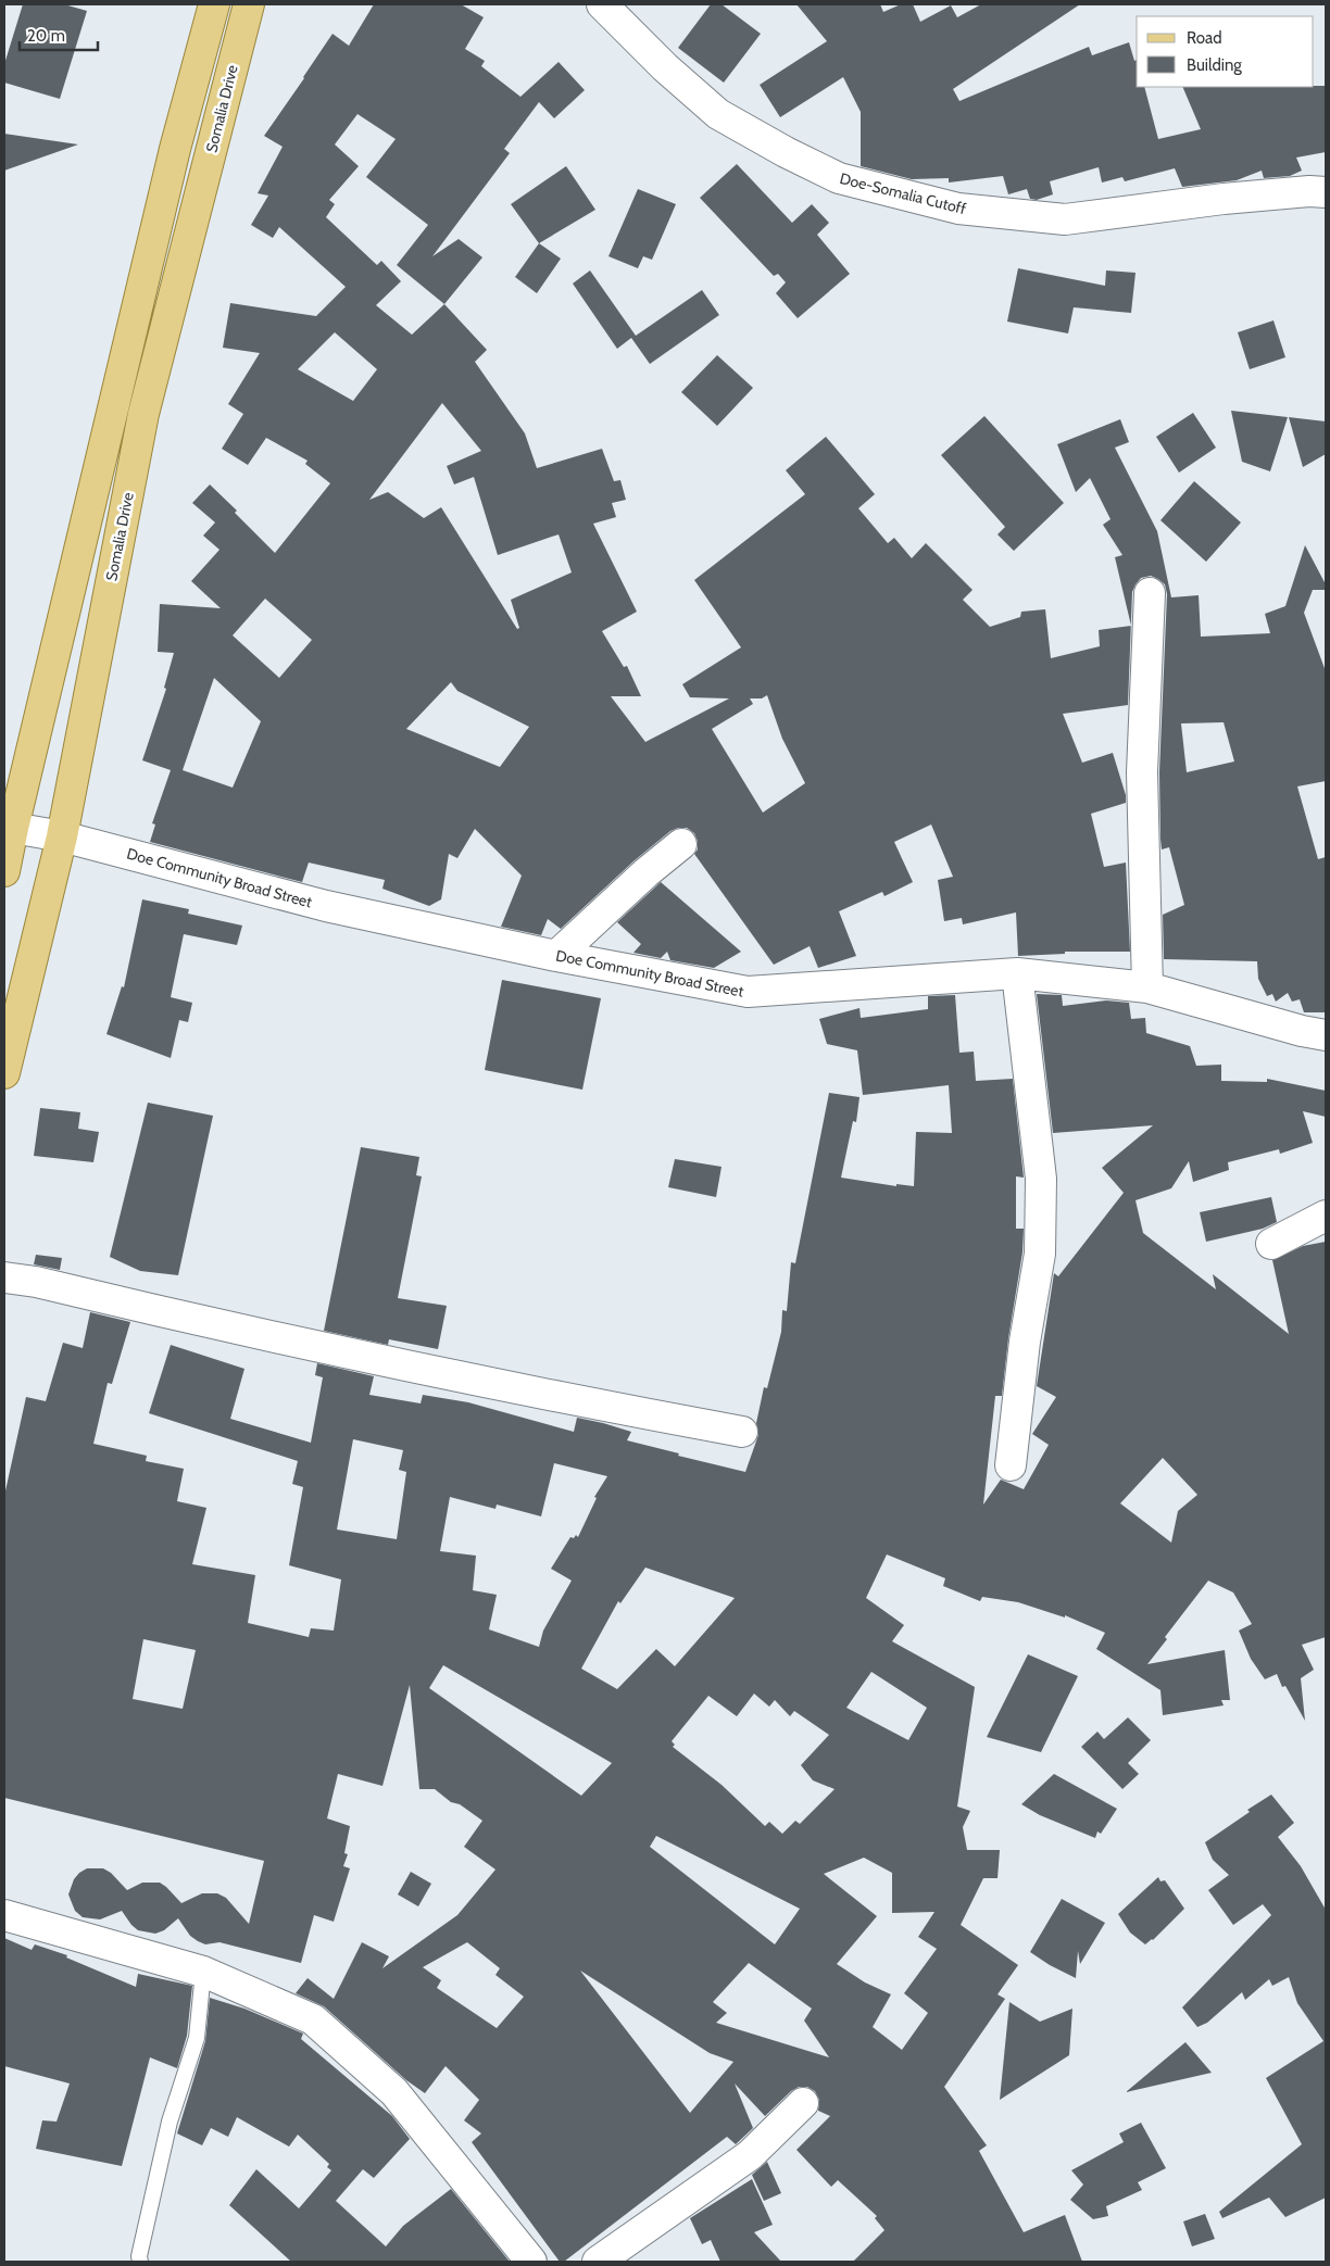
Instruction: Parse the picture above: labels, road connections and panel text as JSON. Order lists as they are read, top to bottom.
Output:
{
  "streets": {
    "main road": ["Somalia Drive"],
    "street": ["Doe-Somalia Cutoff", "Doe Community Broad Street"]
  },
  "crossings": [
    ["Somalia Drive", "Doe Community Broad Street"]
  ],
  "legend": ["Road", "Building"],
  "scale_bar": "20 m"
}
